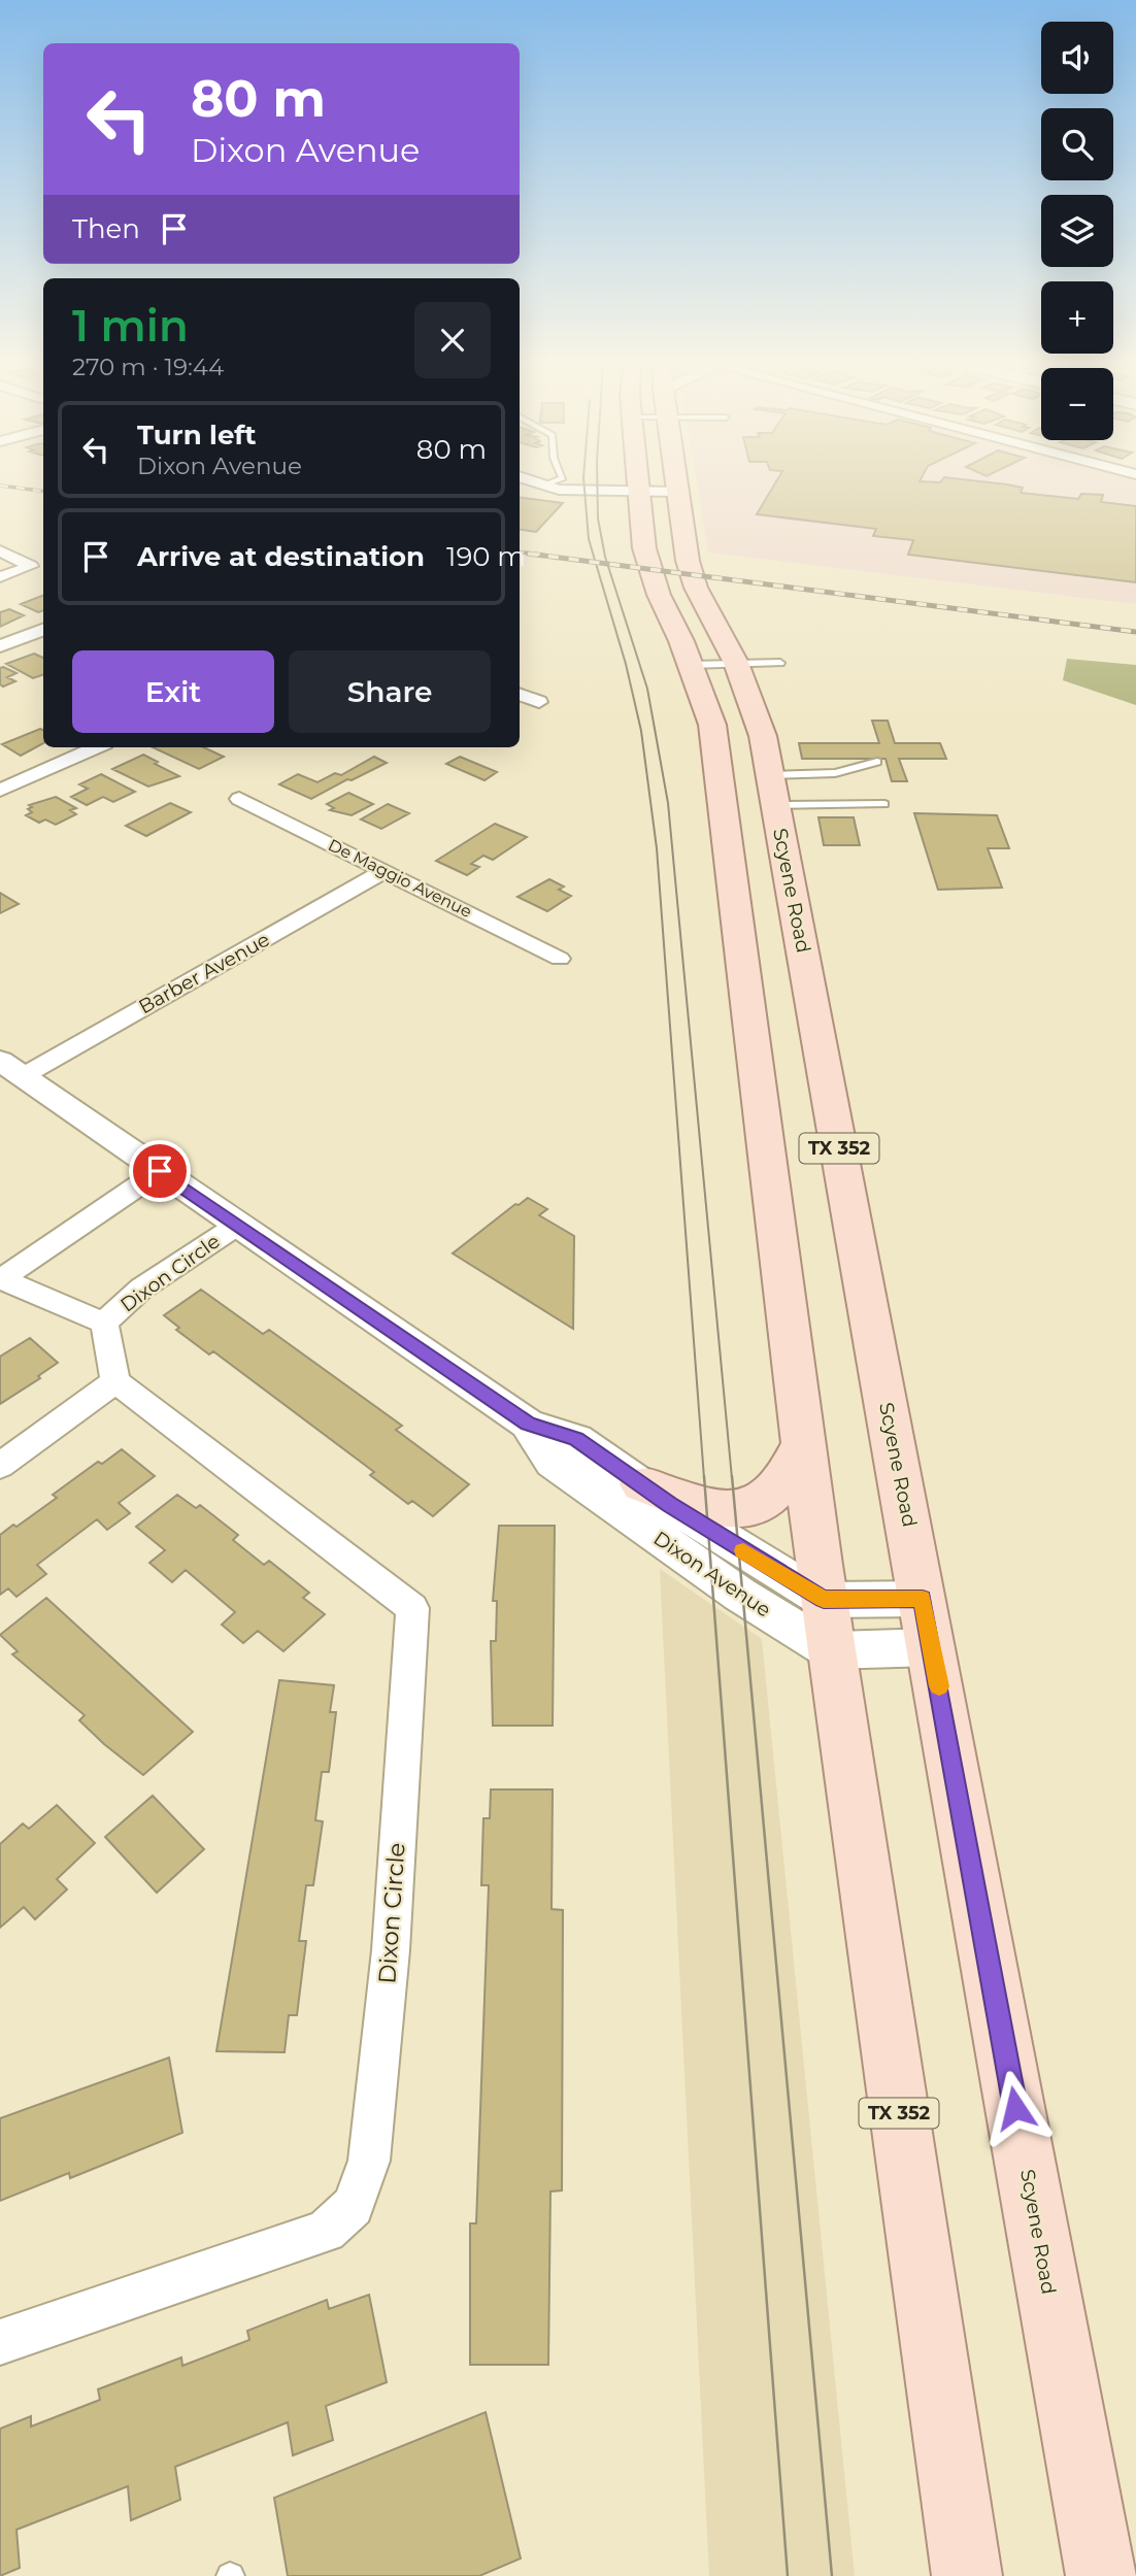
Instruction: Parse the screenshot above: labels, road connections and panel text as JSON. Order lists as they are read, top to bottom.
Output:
{
  "streets": {
    "main road": ["Scyene Road", "TX 352"],
    "street": [
      "De Maggio Avenue",
      "Barber Avenue",
      "Dixon Circle",
      "Dixon Avenue"
    ]
  },
  "crossings": [
    ["De Maggio Avenue", "Barber Avenue"],
    ["Barber Avenue", "Dixon Avenue"],
    ["TX 352", "Dixon Avenue"],
    ["Dixon Circle", "Dixon Avenue"]
  ],
  "page": {
    "map_buttons": ["+", "−"],
    "turn": ["80 m", "Dixon Avenue"],
    "then": "Then",
    "heading": ["1 min", "270 m · 19:44"],
    "list": [
      {
        "name": "Turn left",
        "note": "Dixon Avenue",
        "value": "80 m"
      },
      {
        "name": "Arrive at destination",
        "value": "190 m"
      }
    ],
    "buttons": ["Exit", "Share"]
  }
}
